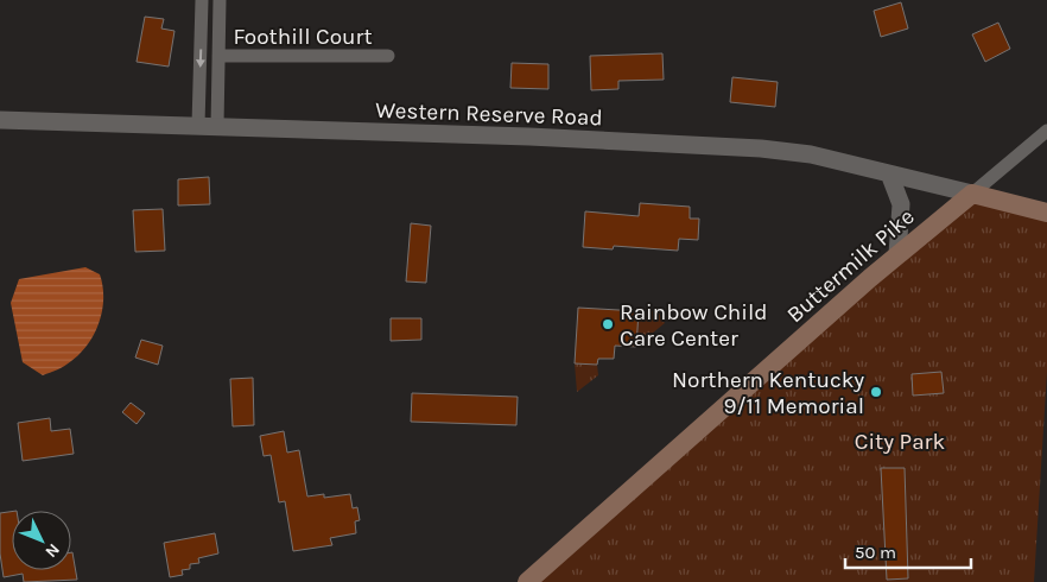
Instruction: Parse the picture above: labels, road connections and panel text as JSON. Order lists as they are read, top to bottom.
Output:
{
  "streets": {
    "main road": ["Buttermilk Pike"],
    "street": ["Foothill Court", "Western Reserve Road"]
  },
  "crossings": [
    ["Western Reserve Road", "Buttermilk Pike"]
  ],
  "parks": ["City Park"],
  "places": ["Rainbow Child Care Center", "Northern Kentucky 9/11 Memorial"],
  "scale_bar": "50 m",
  "north": "bottom right"
}
